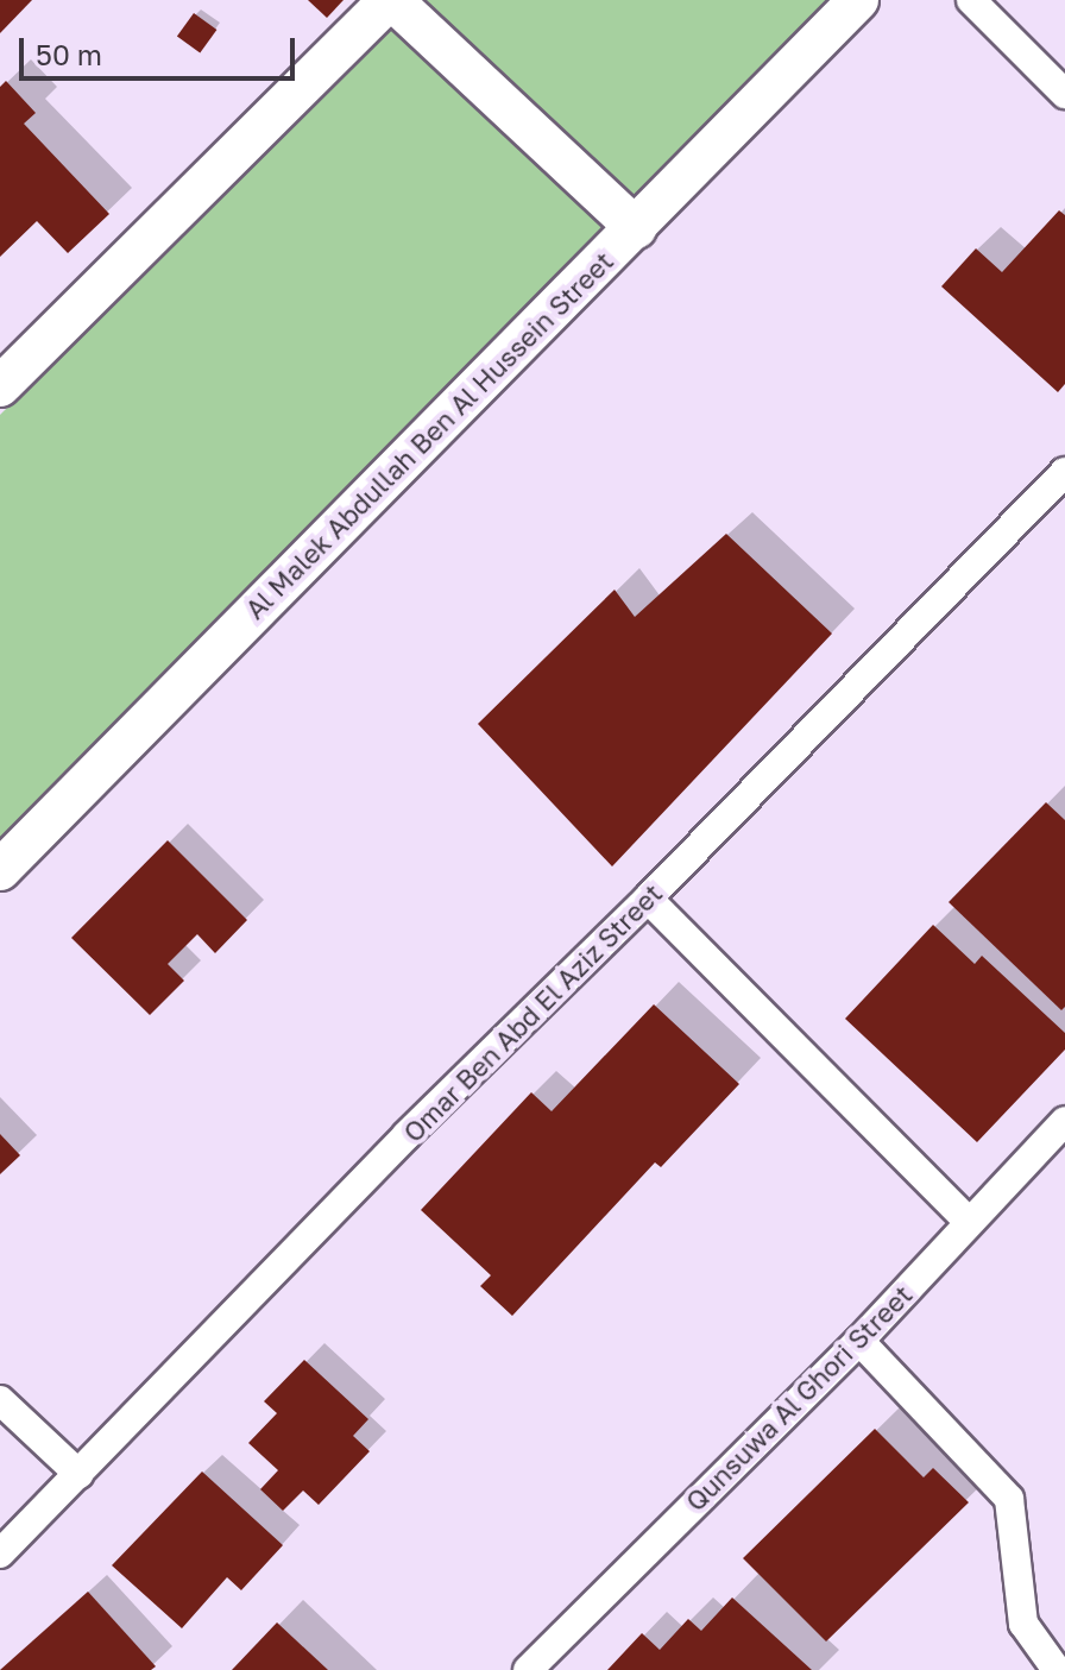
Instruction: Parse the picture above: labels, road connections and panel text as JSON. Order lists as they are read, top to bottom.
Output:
{
  "streets": {
    "main road": ["Al Malek Abdullah Ben Al Hussein Street"],
    "street": ["Omar Ben Abd El Aziz Street", "Qunsuwa Al Ghori Street"]
  },
  "scale_bar": "50 m"
}
